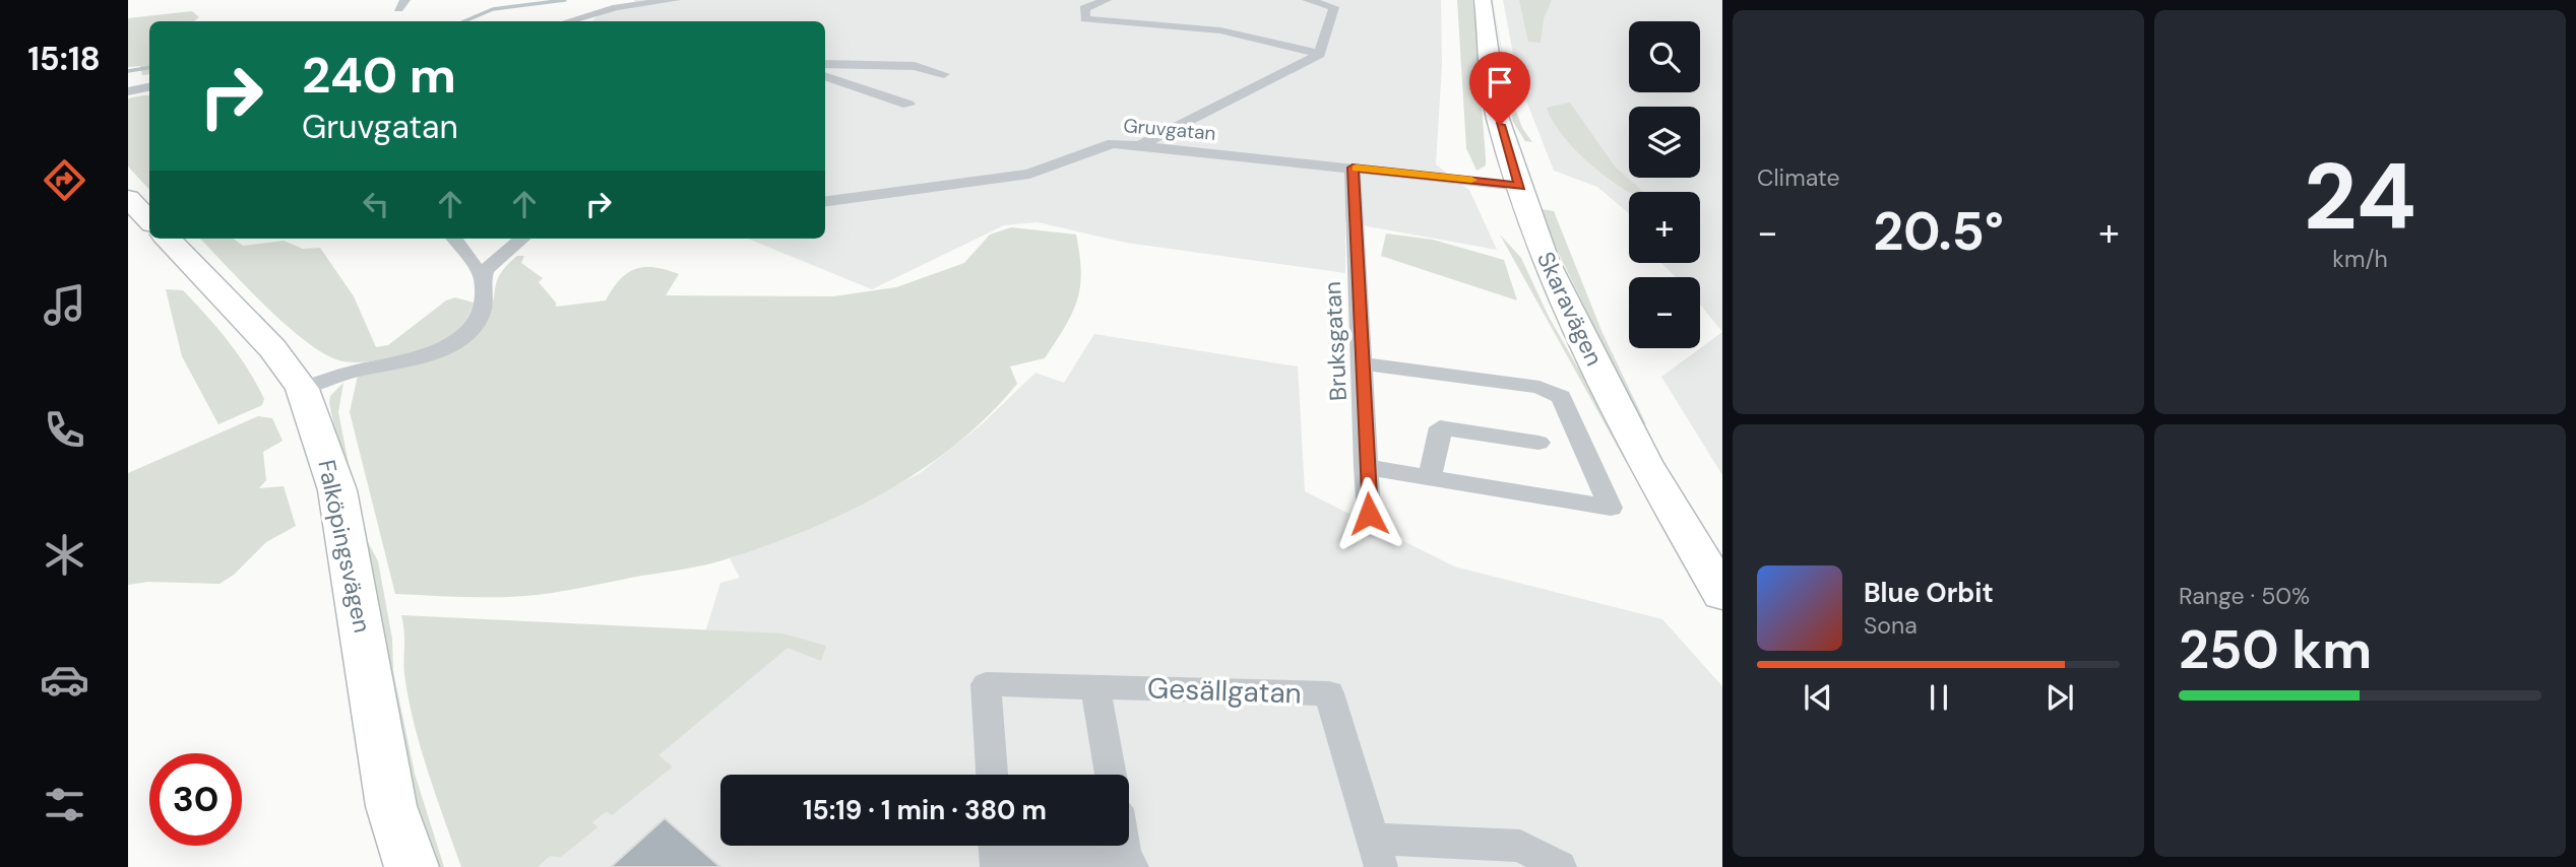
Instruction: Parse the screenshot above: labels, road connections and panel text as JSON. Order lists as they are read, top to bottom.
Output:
{
  "streets": {
    "main road": ["Skaravägen", "Falköpingsvägen"],
    "street": ["Gruvgatan", "Bruksgatan", "Gesällgatan"]
  },
  "crossings": [
    ["Gruvgatan", "Skaravägen"],
    ["Gruvgatan", "Bruksgatan"]
  ],
  "page": {
    "tabs": "15:18",
    "tile": [
      "Climate",
      ["24", "km/h"],
      ["Range · 50%", "250 km"]
    ],
    "map_buttons": ["+", "−"],
    "turn": ["240 m", "Gruvgatan"],
    "heat": ["−", "20.5°", "+"],
    "song": ["Blue Orbit", "Sona"],
    "limit": "30",
    "trip": "15:19 · 1 min · 380 m"
  }
}
